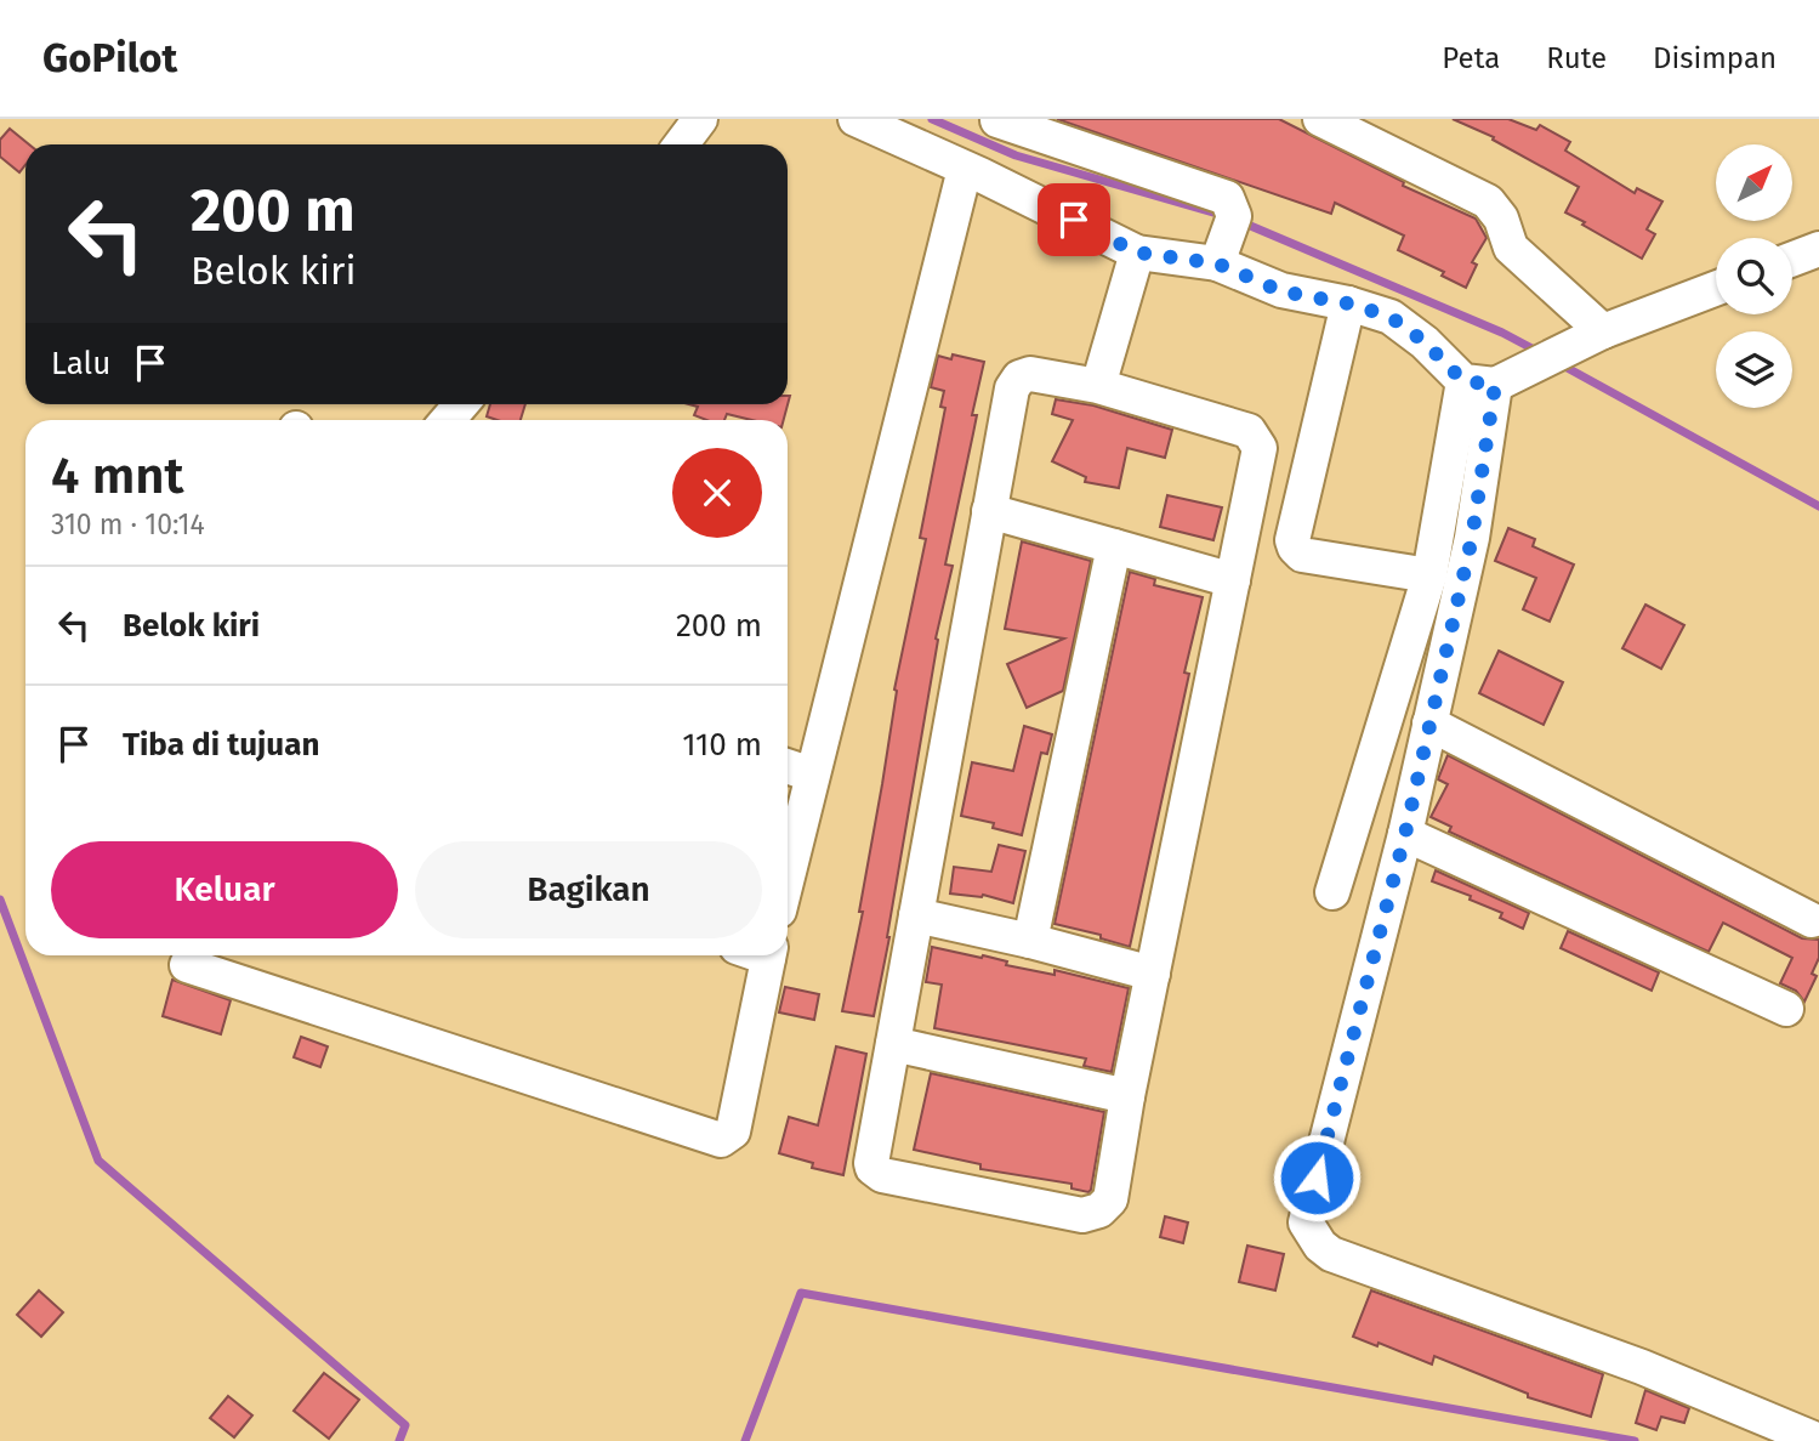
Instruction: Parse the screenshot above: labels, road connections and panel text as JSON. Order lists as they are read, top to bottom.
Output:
{
  "north": "top right",
  "page": {
    "header": "GoPilot",
    "nav": ["Peta", "Rute", "Disimpan"],
    "turn": ["200 m", "Belok kiri"],
    "then": "Lalu",
    "heading": ["4 mnt", "310 m · 10:14"],
    "list": [
      {
        "name": "Belok kiri",
        "value": "200 m"
      },
      {
        "name": "Tiba di tujuan",
        "value": "110 m"
      }
    ],
    "buttons": ["Keluar", "Bagikan"]
  }
}
